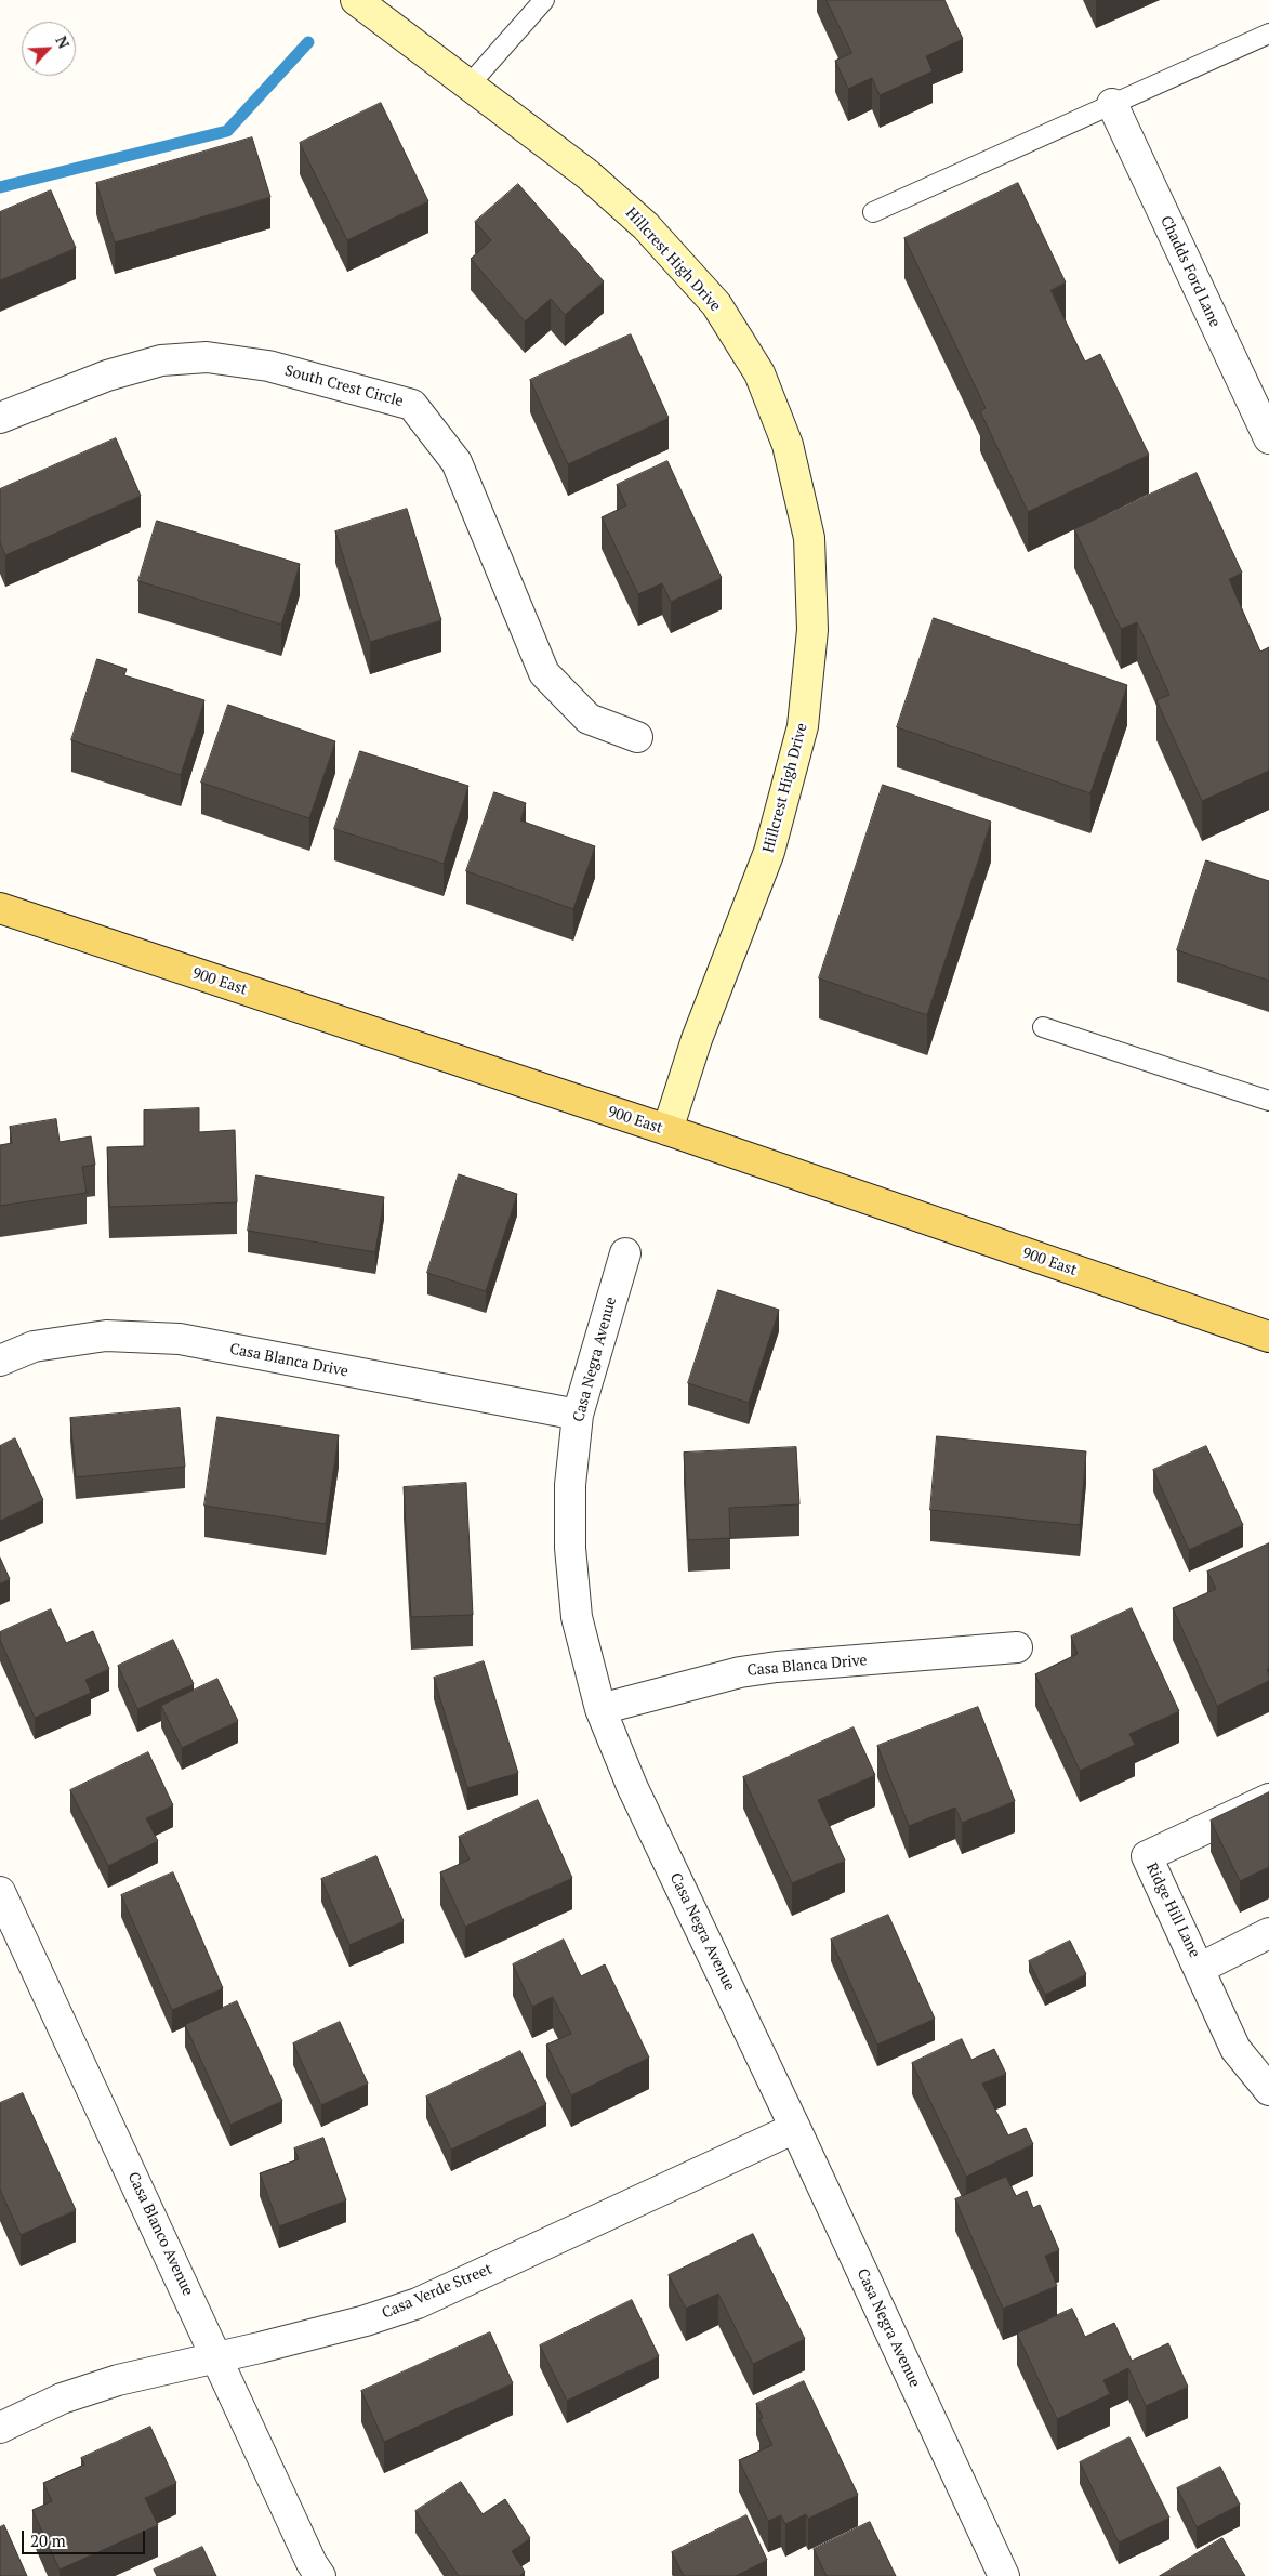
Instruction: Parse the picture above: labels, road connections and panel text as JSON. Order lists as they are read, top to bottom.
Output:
{
  "streets": {
    "main road": ["900 East"],
    "street": [
      "Hillcrest High Drive",
      "Chadds Ford Lane",
      "South Crest Circle",
      "Casa Negra Avenue",
      "Casa Blanca Drive",
      "Ridge Hill Lane",
      "Casa Blanco Avenue",
      "Casa Verde Street"
    ]
  },
  "crossings": [
    ["Hillcrest High Drive", "900 East"],
    ["Casa Negra Avenue", "Casa Blanca Drive"],
    ["Casa Negra Avenue", "Casa Verde Street"],
    ["Casa Blanco Avenue", "Casa Verde Street"]
  ],
  "scale_bar": "20 m",
  "north": "top right"
}
